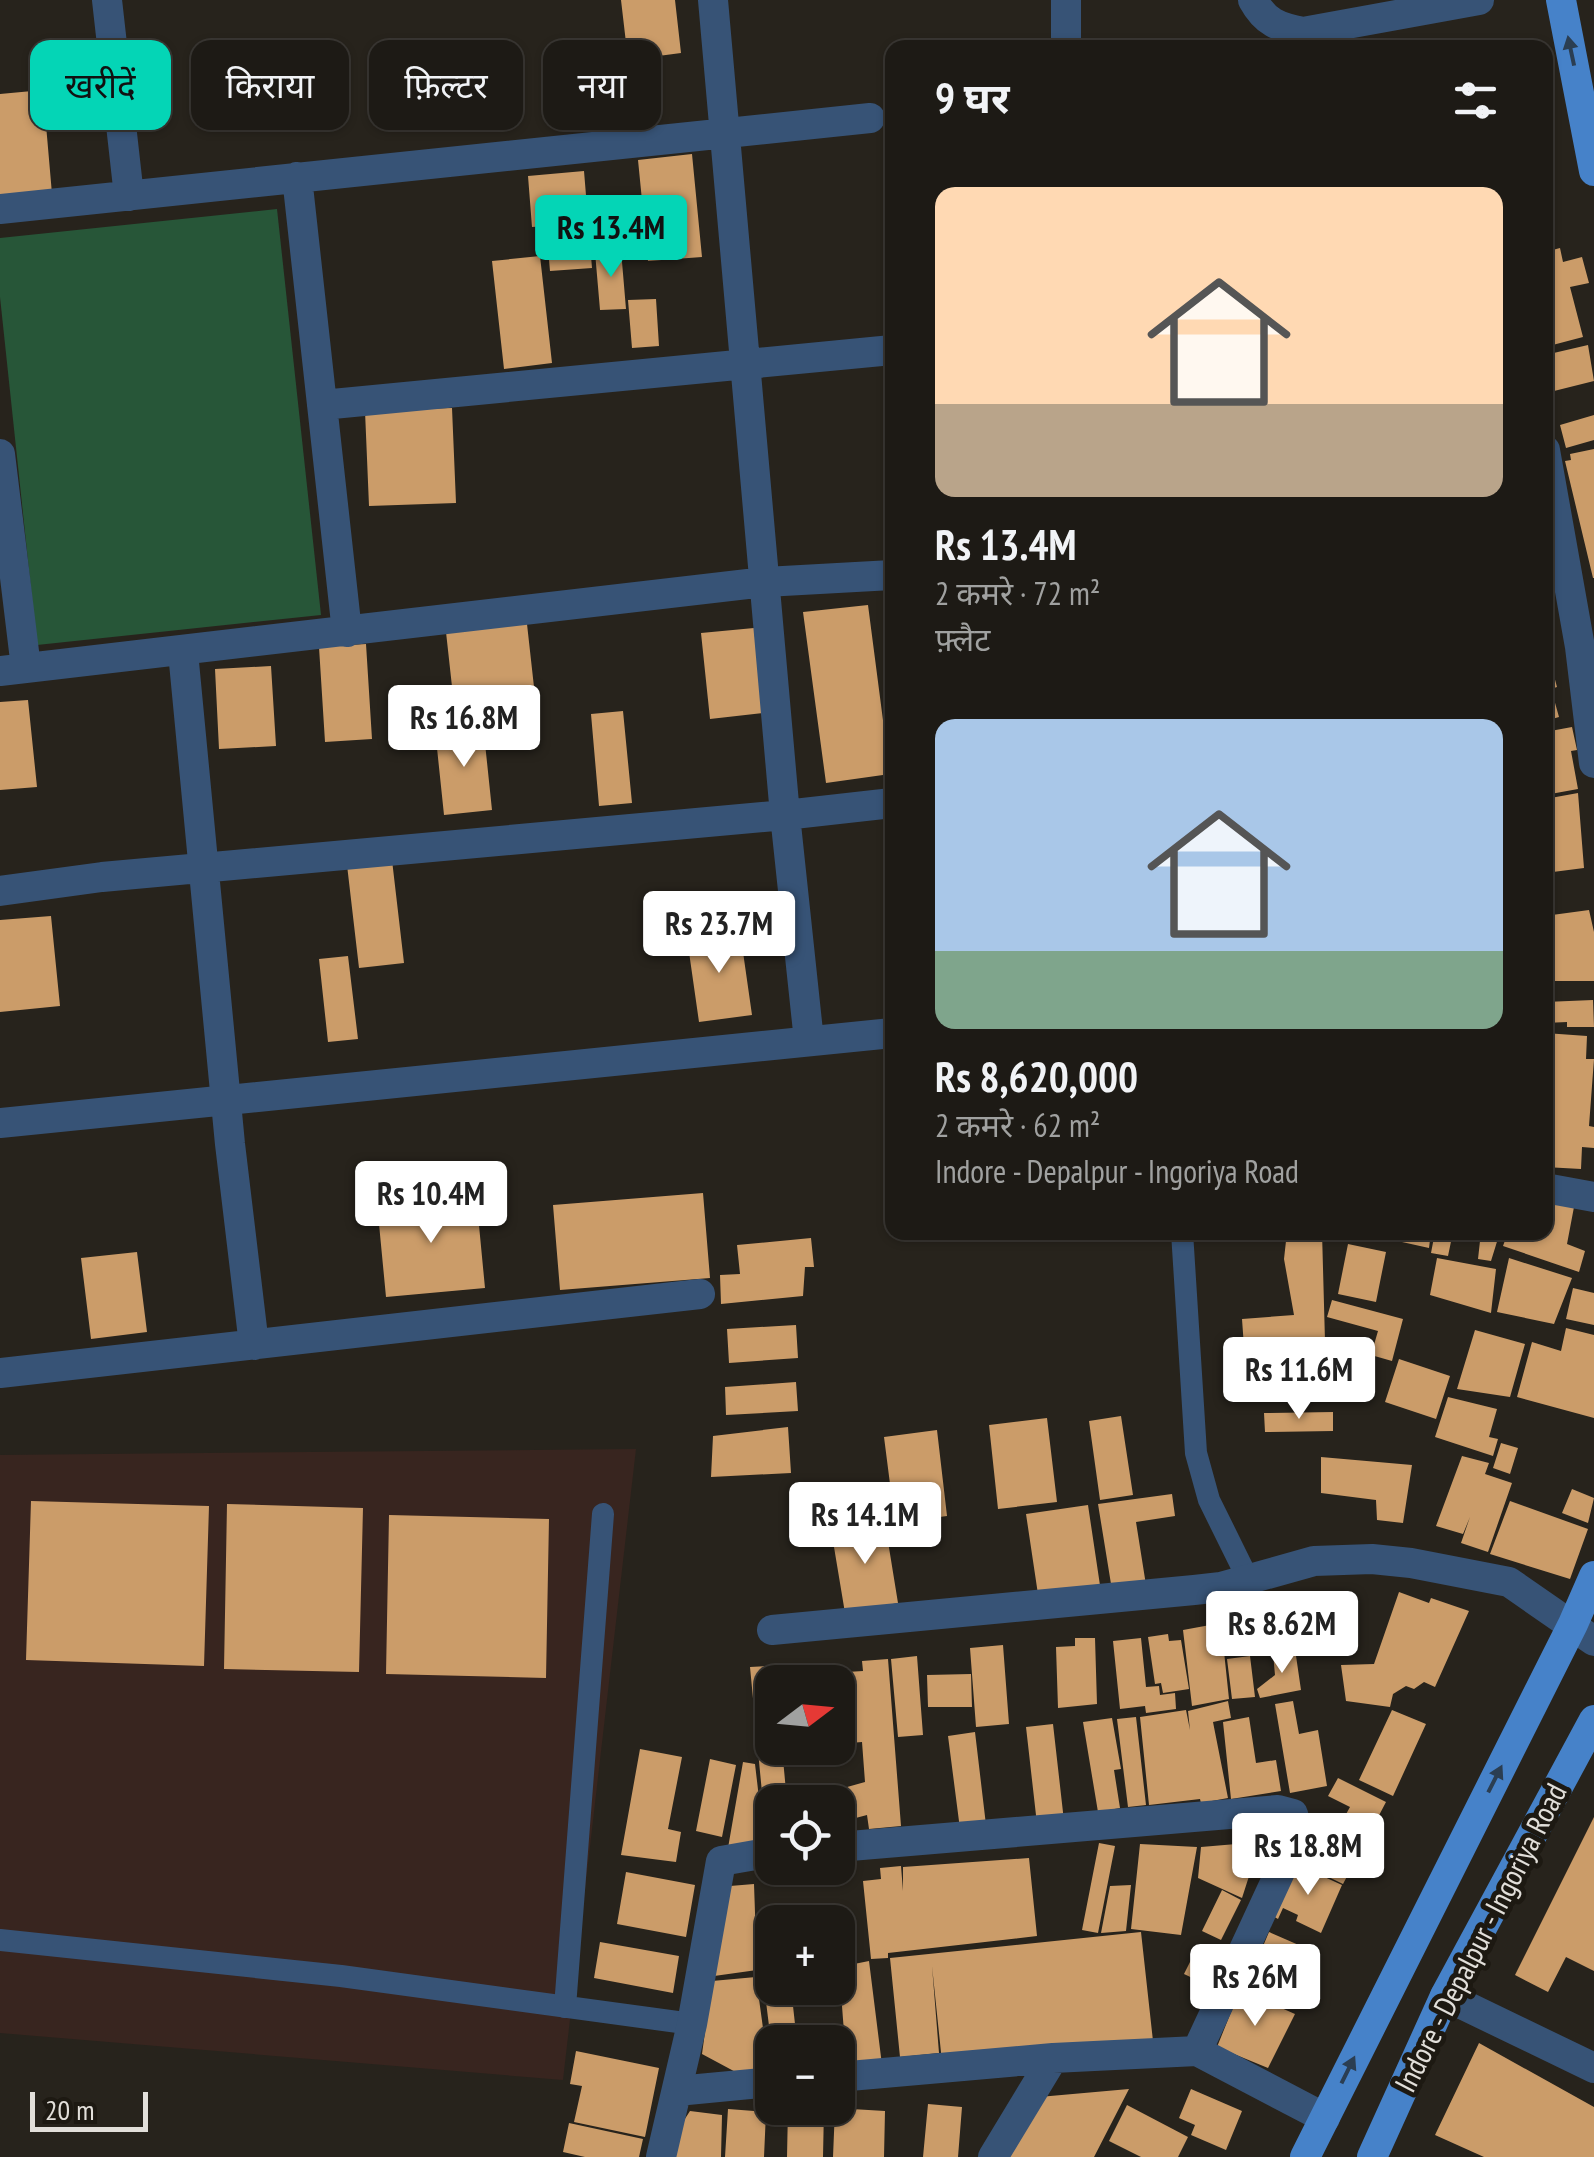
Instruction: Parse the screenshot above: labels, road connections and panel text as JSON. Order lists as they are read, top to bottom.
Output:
{
  "streets": {
    "main road": ["Indore - Depalpur - Ingoriya Road"]
  },
  "scale_bar": "20 m",
  "north": "right",
  "page": {
    "chip": [
      "खरीदें",
      "किराया",
      "फ़िल्टर",
      "नया"
    ],
    "heading": "9 घर",
    "list": [
      {
        "name": "Rs 13.4M",
        "note": "2 कमरे · 72 m² · फ़्लैट"
      },
      {
        "name": "Rs 8,620,000",
        "note": "2 कमरे · 62 m² · Indore - Depalpur - Ingoriya Road"
      }
    ],
    "price": [
      "Rs 13.4M",
      "Rs 16.8M",
      "Rs 23.7M",
      "Rs 10.4M",
      "Rs 11.6M",
      "Rs 14.1M",
      "Rs 8.62M",
      "Rs 18.8M",
      "Rs 26M"
    ],
    "map_buttons": ["+", "−"],
    "scale": "20 m"
  }
}
